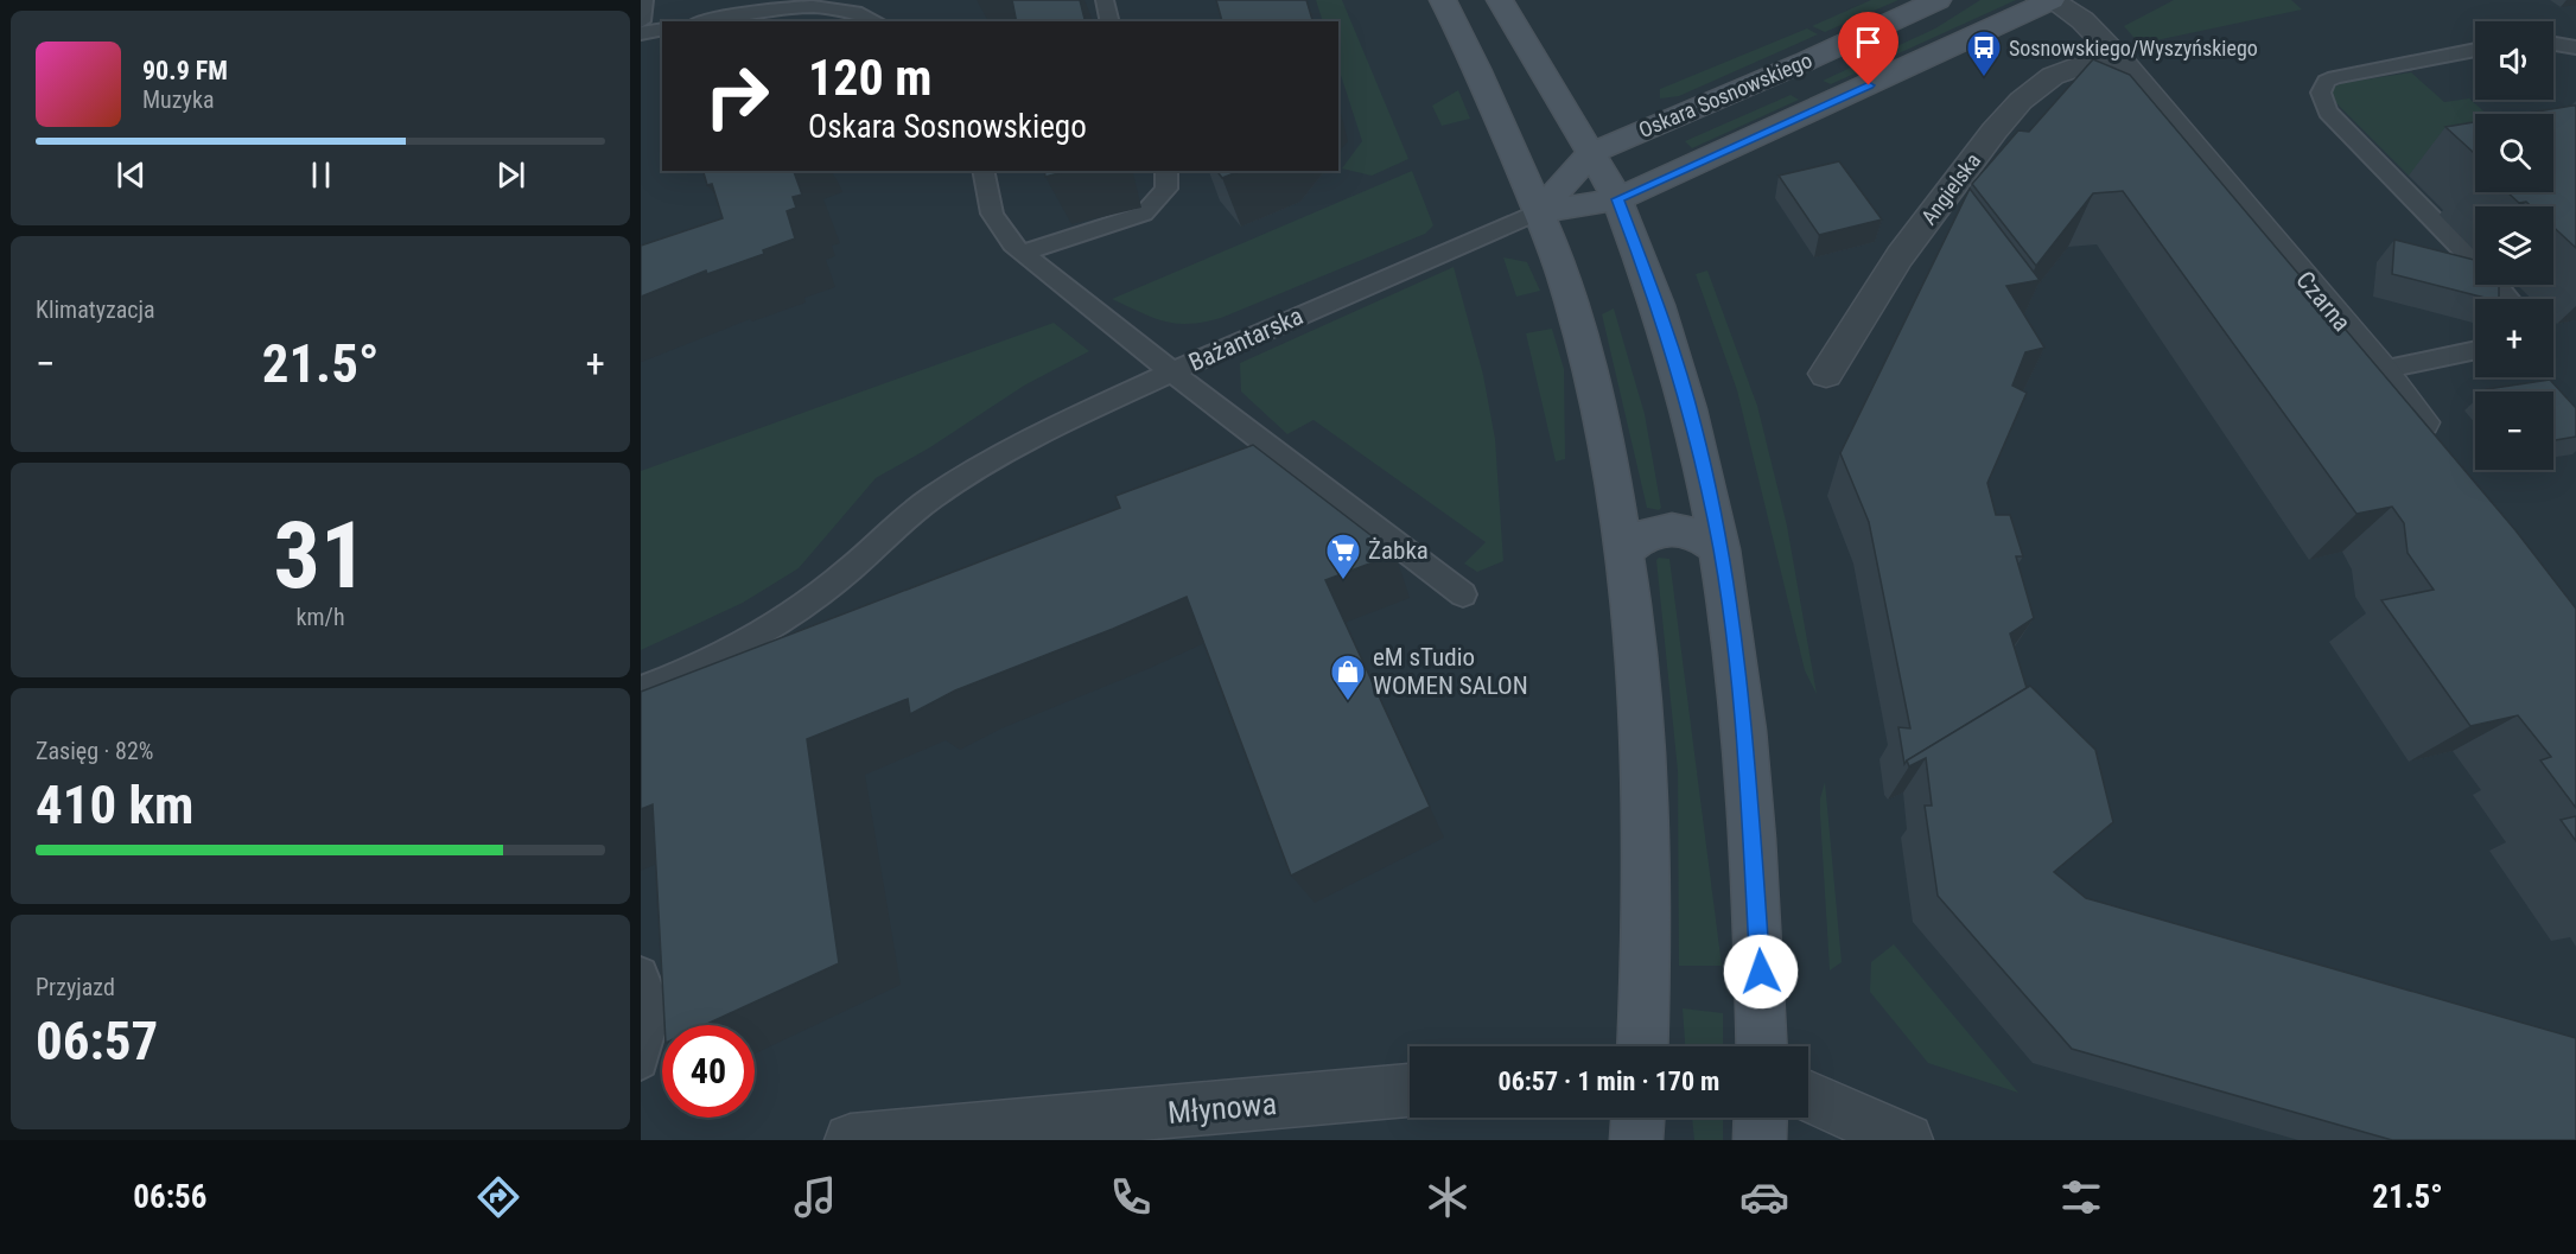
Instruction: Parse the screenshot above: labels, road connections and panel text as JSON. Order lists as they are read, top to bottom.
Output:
{
  "streets": {
    "street": [
      "Oskara Sosnowskiego",
      "Angielska",
      "Czarna",
      "Młynowa"
    ],
    "lane": ["Bażantarska"]
  },
  "crossings": [
    ["Oskara Sosnowskiego", "Czarna"],
    ["Oskara Sosnowskiego", "Bażantarska"],
    ["Angielska", "Czarna"]
  ],
  "places": {
    "bus stop": ["Sosnowskiego/Wyszyńskiego"],
    "supermarket": ["Żabka"],
    "shop": ["eM sTudio WOMEN SALON"]
  },
  "page": {
    "map_buttons": ["+", "−"],
    "turn": ["120 m", "Oskara Sosnowskiego"],
    "song": ["90.9 FM", "Muzyka"],
    "tile": [
      "Klimatyzacja",
      ["31", "km/h"],
      ["Zasięg · 82%", "410 km"],
      ["Przyjazd", "06:57"]
    ],
    "heat": ["−", "21.5°", "+"],
    "limit": "40",
    "trip": "06:57 · 1 min · 170 m",
    "tabs": ["06:56", "21.5°"]
  }
}
